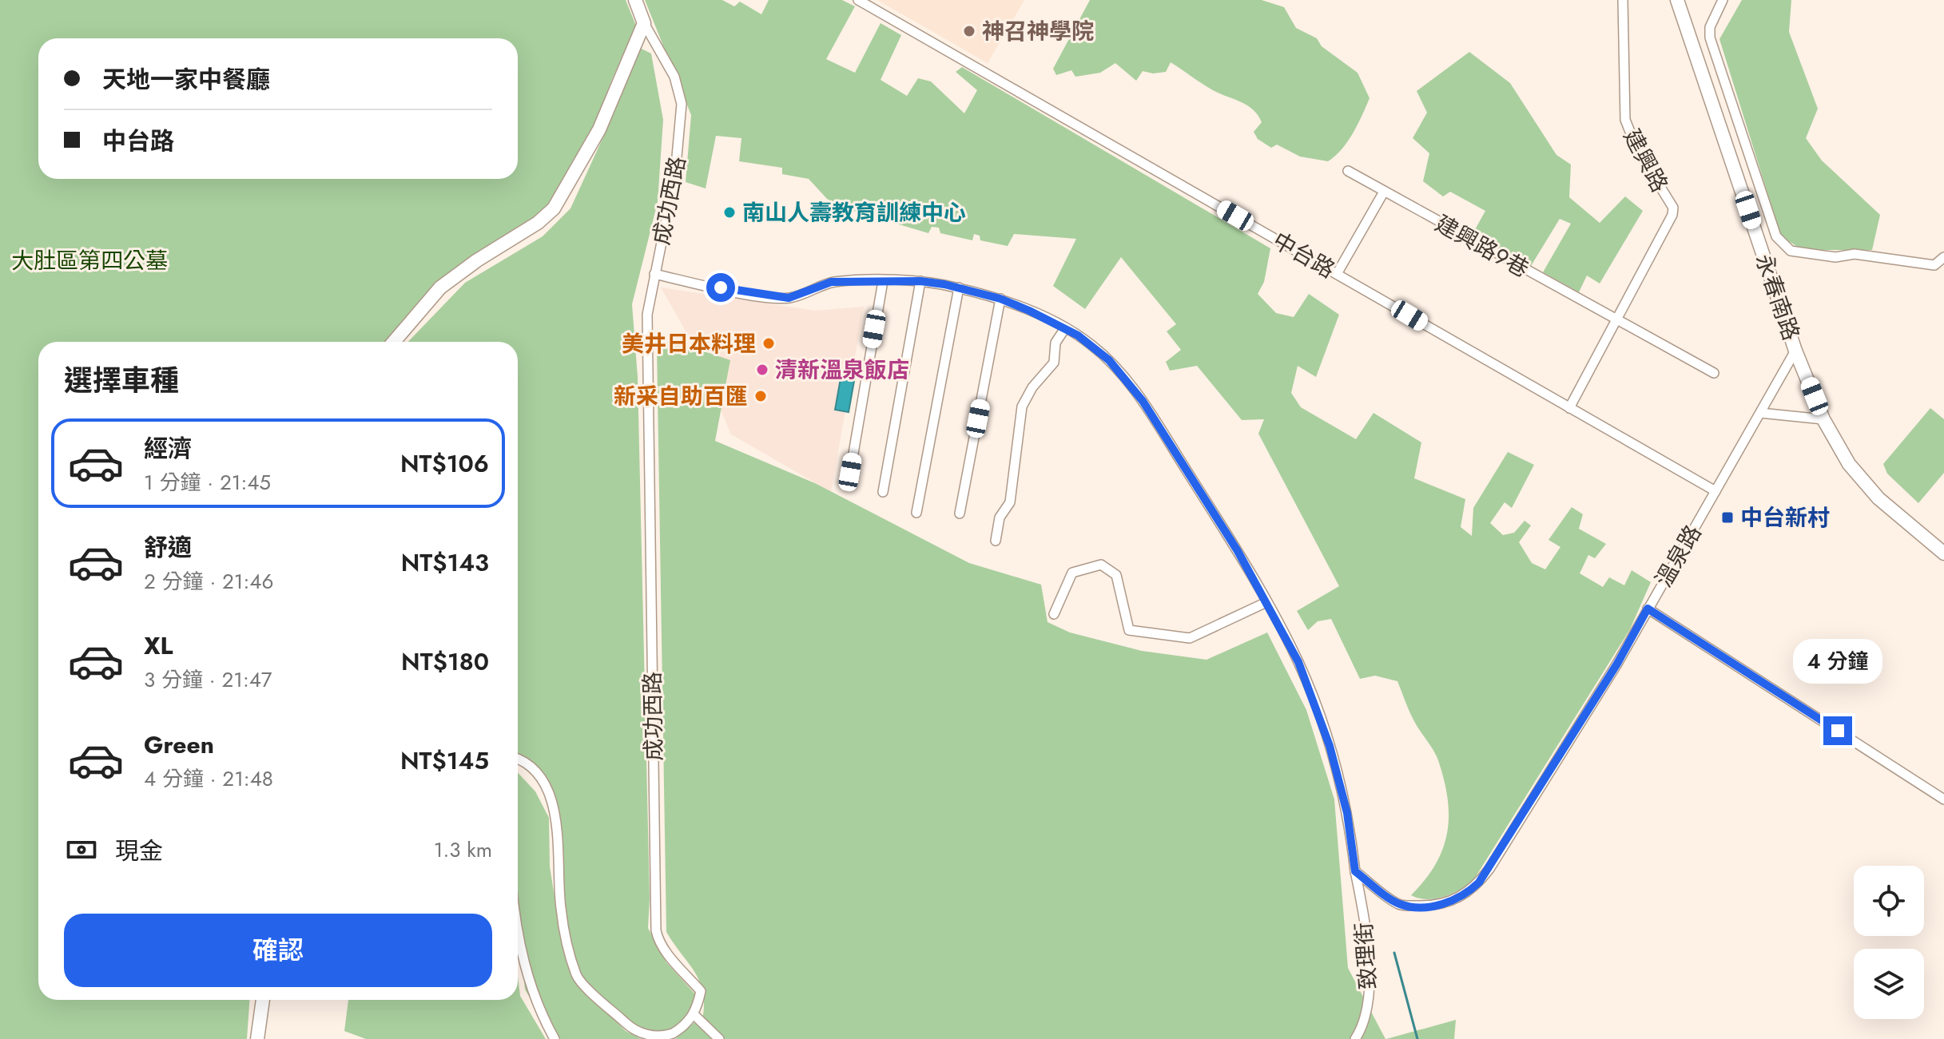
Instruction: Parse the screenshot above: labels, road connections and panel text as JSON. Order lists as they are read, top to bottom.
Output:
{
  "streets": {
    "street": [
      "建興路",
      "成功西路",
      "建興路9巷",
      "中台路",
      "永春南路",
      "溫泉路",
      "致理街"
    ]
  },
  "crossings": [
    ["建興路", "建興路9巷"],
    ["建興路", "中台路"],
    ["中台路", "溫泉路"],
    ["永春南路", "溫泉路"],
    ["溫泉路", "致理街"]
  ],
  "parks": ["大肚區第四公墓"],
  "places": {
    "other": [
      "神召神學院",
      "南山人壽教育訓練中心",
      "美井日本料理",
      "清新溫泉飯店",
      "新采自助百匯"
    ],
    "transit": ["中台新村"]
  },
  "page": {
    "banner": ["天地一家中餐廳", "中台路"],
    "heading": "選擇車種",
    "list": [
      {
        "name": "經濟",
        "note": "1 分鐘 · 21:45",
        "value": "NT$106"
      },
      {
        "name": "舒適",
        "note": "2 分鐘 · 21:46",
        "value": "NT$143"
      },
      {
        "name": "XL",
        "note": "3 分鐘 · 21:47",
        "value": "NT$180"
      },
      {
        "name": "Green",
        "note": "4 分鐘 · 21:48",
        "value": "NT$145"
      }
    ],
    "bubble": "4 分鐘",
    "pay": ["現金", "1.3 km"],
    "buttons": "確認"
  }
}
